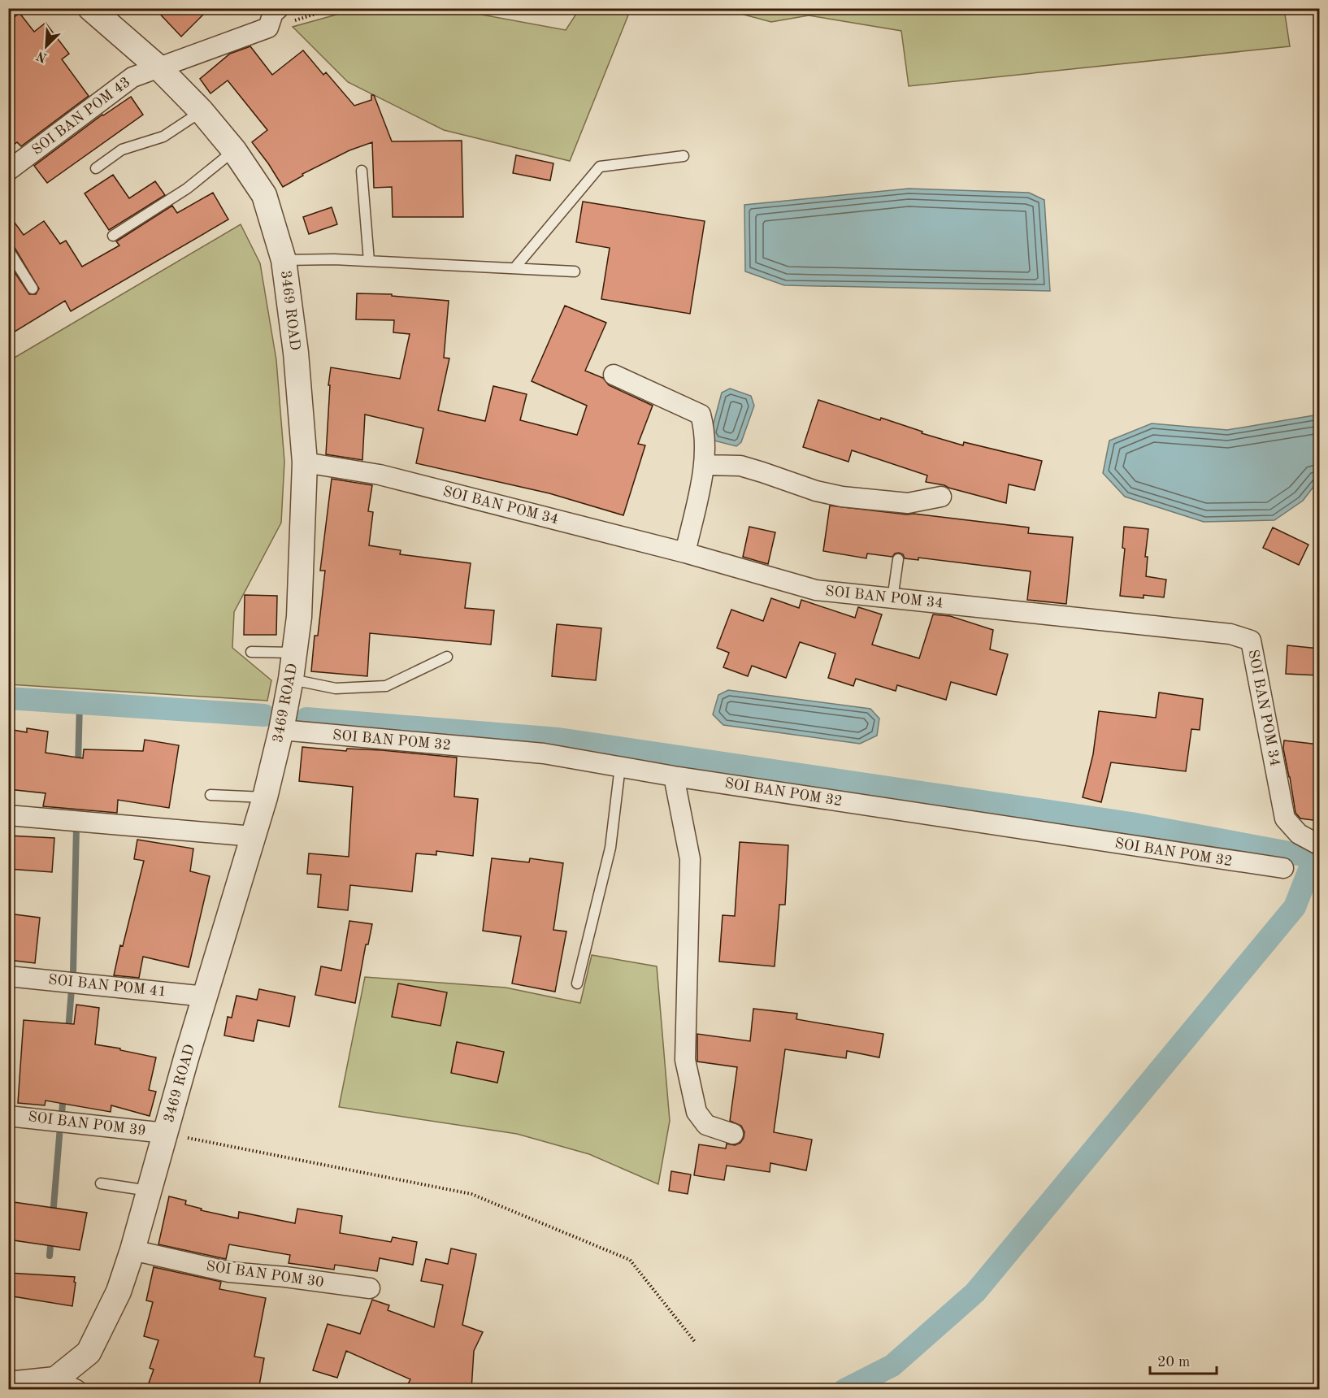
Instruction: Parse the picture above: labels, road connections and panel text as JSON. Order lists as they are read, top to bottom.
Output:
{
  "streets": {
    "street": [
      "SOI BAN POM 43",
      "3469 ROAD",
      "SOI BAN POM 34",
      "SOI BAN POM 32",
      "SOI BAN POM 41",
      "SOI BAN POM 39",
      "SOI BAN POM 30"
    ]
  },
  "crossings": [
    ["SOI BAN POM 43", "3469 ROAD"],
    ["3469 ROAD", "SOI BAN POM 34"],
    ["3469 ROAD", "SOI BAN POM 32"],
    ["3469 ROAD", "SOI BAN POM 41"],
    ["3469 ROAD", "SOI BAN POM 39"],
    ["3469 ROAD", "SOI BAN POM 30"]
  ],
  "scale_bar": "20 m",
  "north": "bottom left"
}
